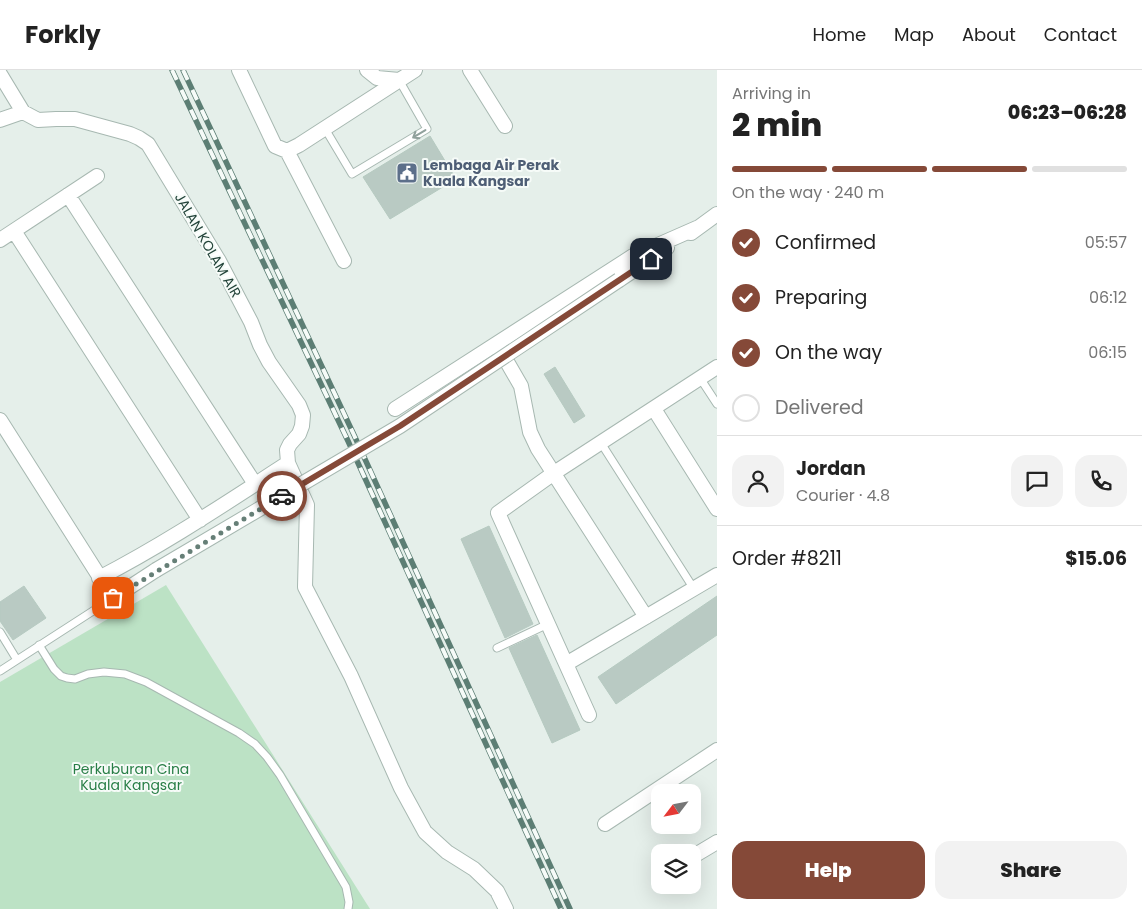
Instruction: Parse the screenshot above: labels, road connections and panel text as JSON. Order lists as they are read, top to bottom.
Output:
{
  "streets": {
    "street": ["JALAN KOLAM AIR"]
  },
  "parks": ["Perkuburan Cina Kuala Kangsar"],
  "places": {
    "public building": ["Lembaga Air Perak Kuala Kangsar"]
  },
  "north": "bottom left",
  "page": {
    "header": "Forkly",
    "nav": [
      "Home",
      "Map",
      "About",
      "Contact"
    ],
    "heading": ["2 min", "Arriving in", "06:23–06:28"],
    "panel": [
      "Jordan",
      "Courier · 4.8",
      "Order #8211",
      "$15.06"
    ],
    "bar": "On the way · 240 m",
    "list": [
      ["Confirmed", "05:57"],
      ["Preparing", "06:12"],
      ["On the way", "06:15"],
      "Delivered"
    ],
    "buttons": ["Help", "Share"]
  }
}
